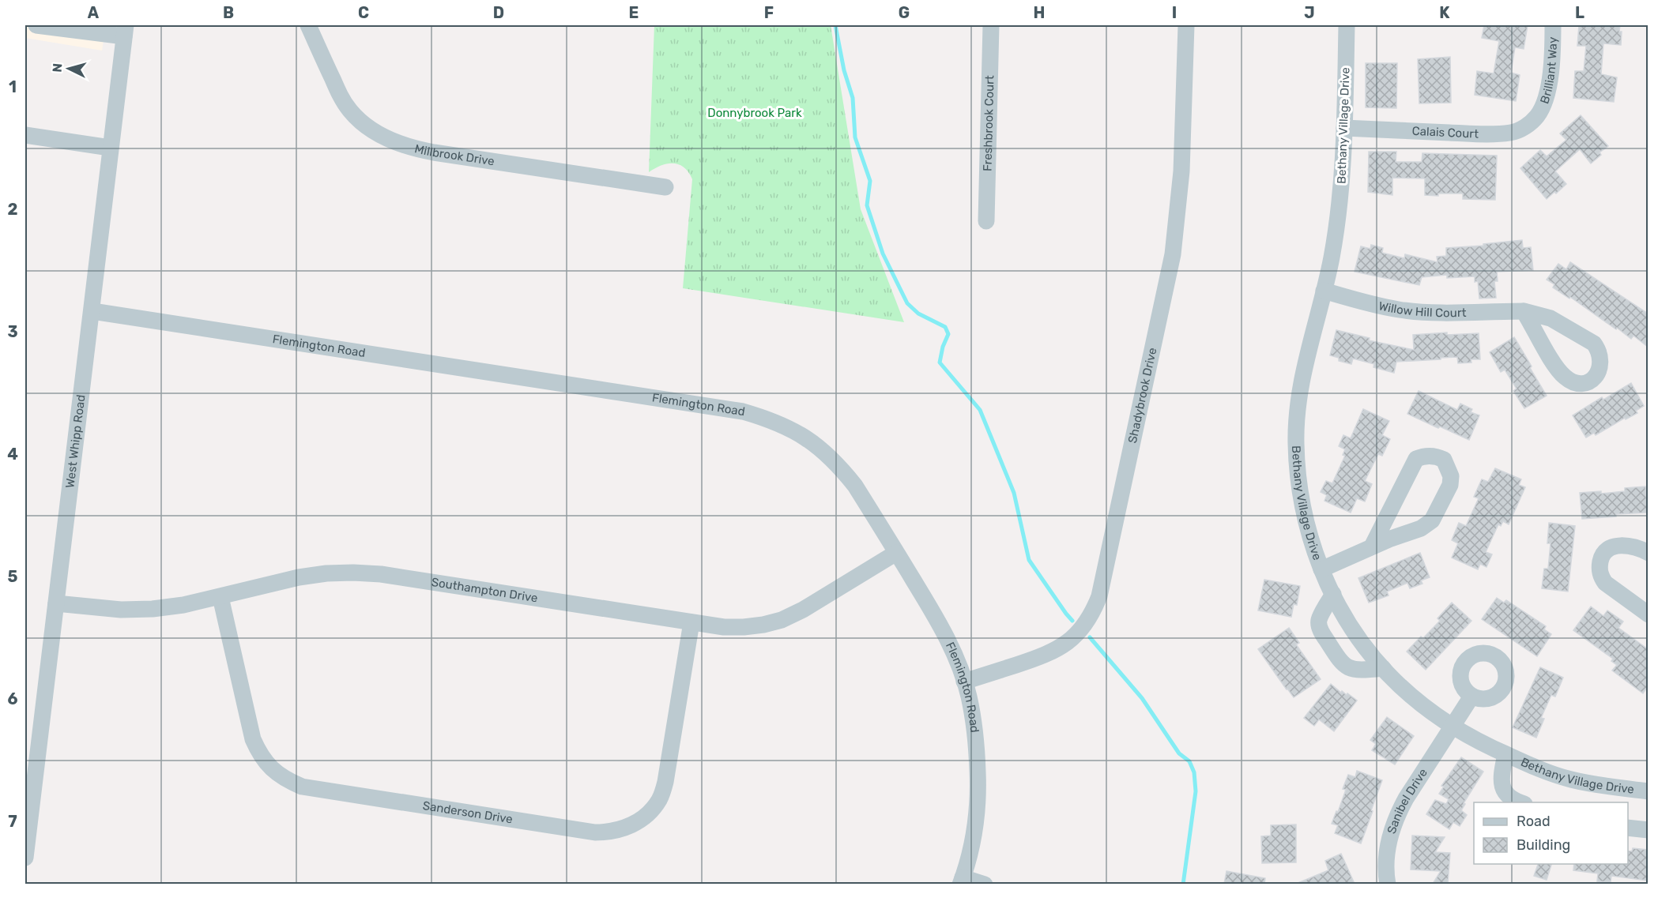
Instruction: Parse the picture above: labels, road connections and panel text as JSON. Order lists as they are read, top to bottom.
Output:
{
  "streets": {
    "street": [
      "Brilliant Way",
      "Freshbrook Court",
      "Bethany Village Drive",
      "Calais Court",
      "Millbrook Drive",
      "Willow Hill Court",
      "Flemington Road",
      "Shadybrook Drive",
      "West Whipp Road",
      "Southampton Drive",
      "Sanibel Drive",
      "Sanderson Drive"
    ]
  },
  "crossings": [
    ["Brilliant Way", "Calais Court"],
    ["Bethany Village Drive", "Calais Court"],
    ["Bethany Village Drive", "Willow Hill Court"],
    ["Bethany Village Drive", "Sanibel Drive"],
    ["Flemington Road", "Shadybrook Drive"],
    ["Flemington Road", "West Whipp Road"],
    ["Flemington Road", "Southampton Drive"],
    ["West Whipp Road", "Southampton Drive"],
    ["Southampton Drive", "Sanderson Drive"]
  ],
  "parks": ["Donnybrook Park"],
  "legend": ["Road", "Building"],
  "north": "left",
  "grid": {
    "columns": [
      "A",
      "B",
      "C",
      "D",
      "E",
      "F",
      "G",
      "H",
      "I",
      "J",
      "K",
      "L"
    ],
    "rows": [
      "1",
      "2",
      "3",
      "4",
      "5",
      "6",
      "7"
    ]
  }
}
